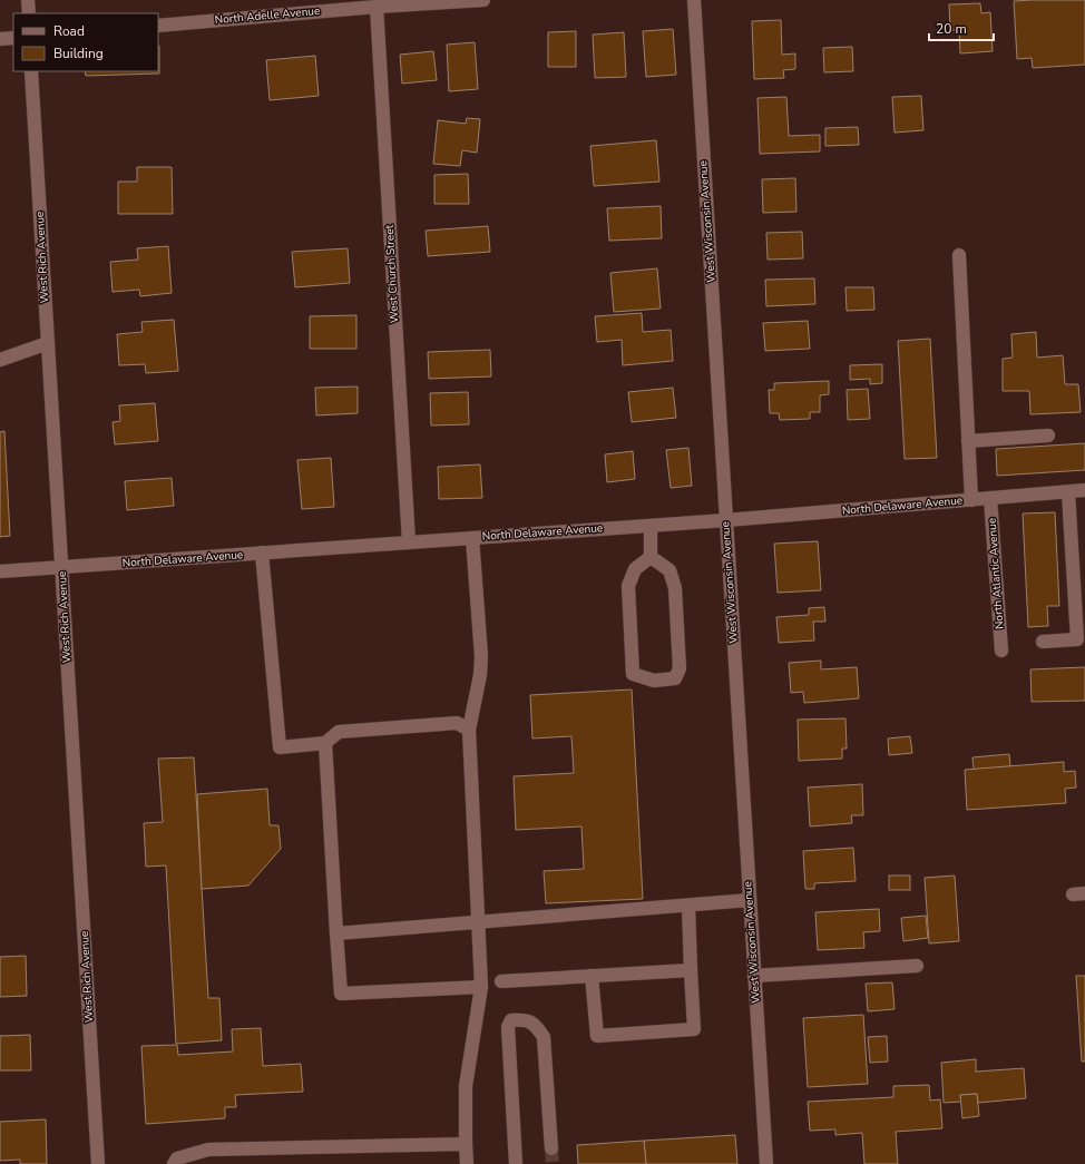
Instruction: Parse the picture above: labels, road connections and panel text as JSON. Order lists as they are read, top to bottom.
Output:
{
  "streets": {
    "street": [
      "North Adelle Avenue",
      "West Wisconsin Avenue",
      "West Rich Avenue",
      "West Church Street",
      "North Delaware Avenue",
      "North Atlantic Avenue"
    ]
  },
  "crossings": [
    ["North Adelle Avenue", "West Church Street"],
    ["West Wisconsin Avenue", "North Delaware Avenue"],
    ["West Rich Avenue", "North Delaware Avenue"],
    ["West Church Street", "North Delaware Avenue"],
    ["North Delaware Avenue", "North Atlantic Avenue"]
  ],
  "legend": ["Road", "Building"],
  "scale_bar": "20 m"
}
